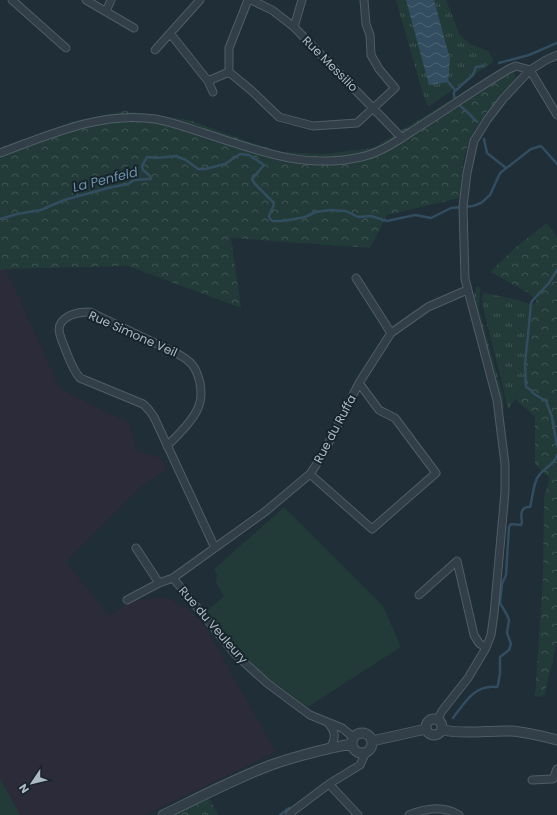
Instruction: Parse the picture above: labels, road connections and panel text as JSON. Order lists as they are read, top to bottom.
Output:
{
  "streets": {
    "street": [
      "Rue Messilio",
      "Rue Simone Veil",
      "Rue du Ruffa",
      "Rue du Veuleury"
    ]
  },
  "crossings": [
    ["Rue du Ruffa", "Rue du Veuleury"]
  ],
  "water": ["La Penfeld"],
  "north": "bottom left"
}
